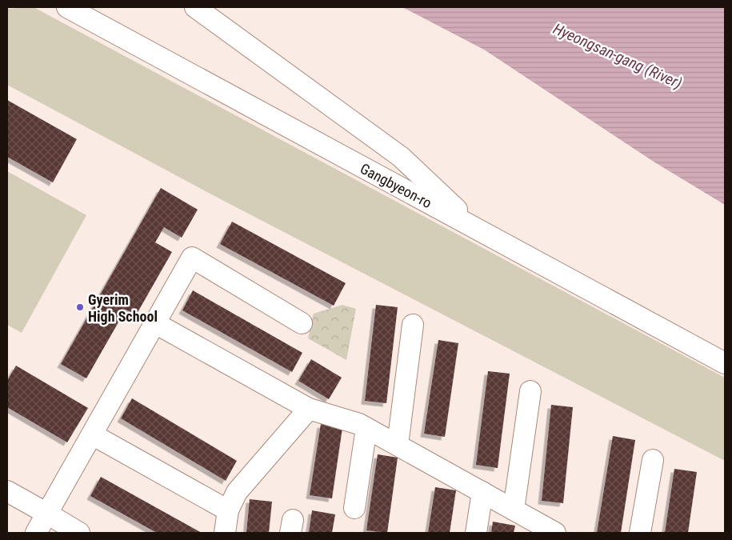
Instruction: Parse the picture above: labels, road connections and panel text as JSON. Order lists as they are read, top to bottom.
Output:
{
  "streets": {
    "street": ["Gangbyeon-ro"]
  },
  "water": ["Hyeongsan-gang (River)"],
  "places": ["Gyerim High School"]
}
